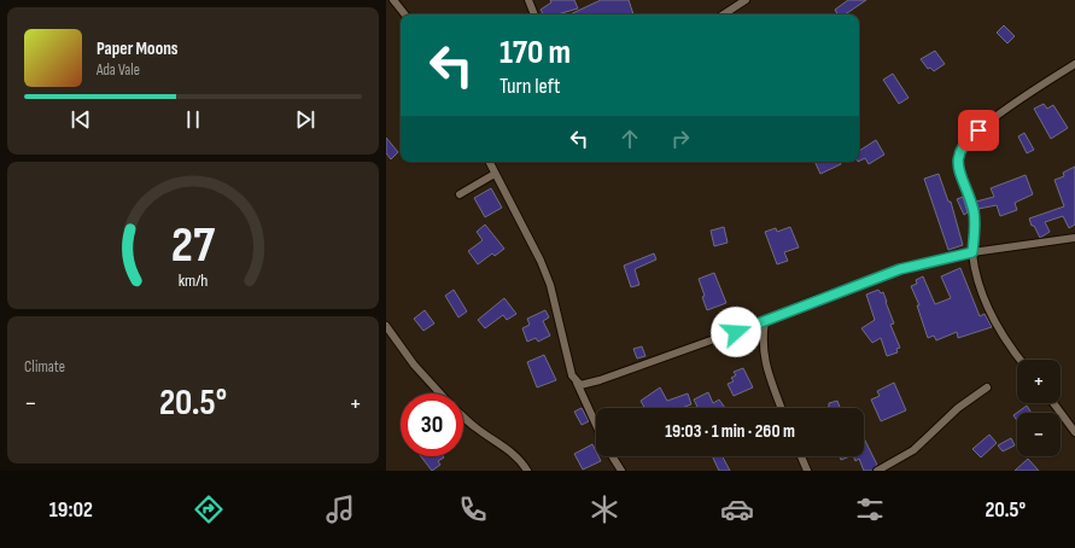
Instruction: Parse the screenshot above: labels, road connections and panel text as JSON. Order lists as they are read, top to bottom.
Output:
{
  "page": {
    "turn": ["170 m", "Turn left"],
    "song": ["Paper Moons", "Ada Vale"],
    "tile": "Climate",
    "map_buttons": ["+", "−"],
    "heat": ["−", "20.5°", "+"],
    "limit": "30",
    "trip": "19:03 · 1 min · 260 m",
    "tabs": ["19:02", "20.5°"],
    "gauge": ["27", "km/h"]
  }
}
